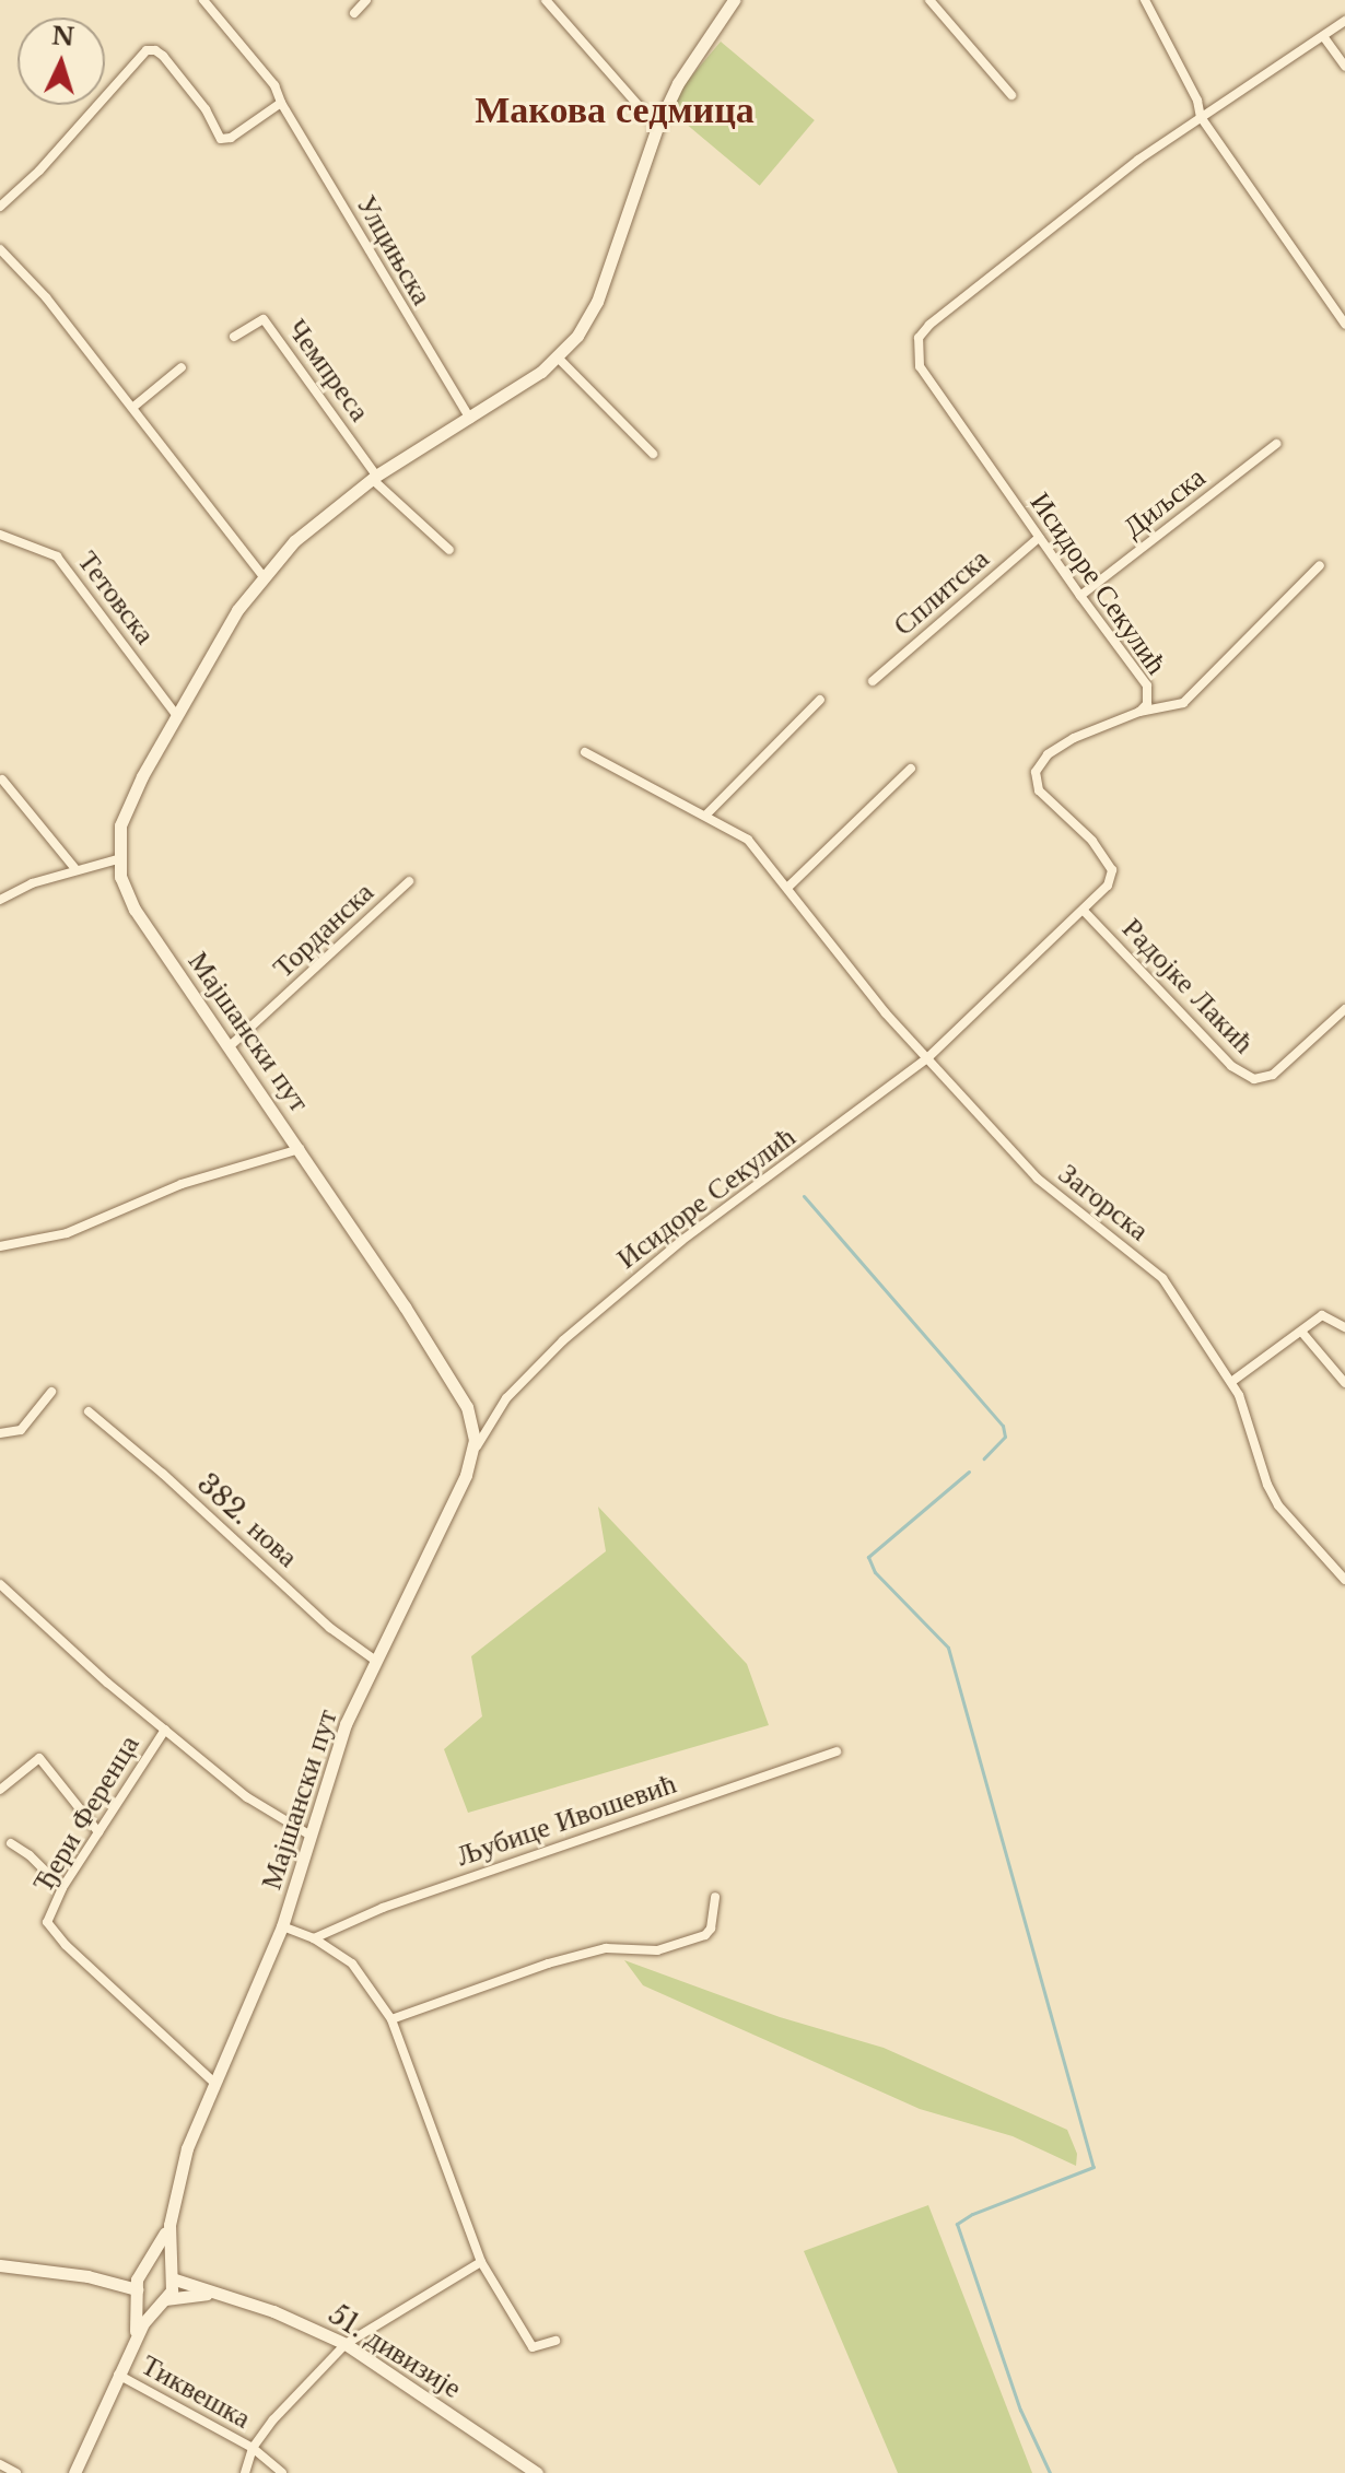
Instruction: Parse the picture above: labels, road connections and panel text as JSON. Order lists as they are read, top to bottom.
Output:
{
  "streets": {
    "street": [
      "Улцињска",
      "Чемпреса",
      "Диљска",
      "Исидоре Секулић",
      "Сплитска",
      "Тетовска",
      "Торданска",
      "Радојке Лакић",
      "Мајшански пут",
      "Загорска",
      "382. нова",
      "Ђери Ференца",
      "Љубице Ивошевић",
      "51. дивизије",
      "Тиквешка"
    ]
  },
  "crossings": [
    ["Улцињска", "Мајшански пут"],
    ["Чемпреса", "Мајшански пут"],
    ["Диљска", "Исидоре Секулић"],
    ["Исидоре Секулић", "Сплитска"],
    ["Исидоре Секулић", "Радојке Лакић"],
    ["Исидоре Секулић", "Мајшански пут"],
    ["Исидоре Секулић", "Загорска"],
    ["Тетовска", "Мајшански пут"],
    ["Торданска", "Мајшански пут"],
    ["Мајшански пут", "382. нова"],
    ["Мајшански пут", "Ђери Ференца"],
    ["Мајшански пут", "51. дивизије"]
  ],
  "districts": ["Макова седмица"],
  "north": "top"
}
